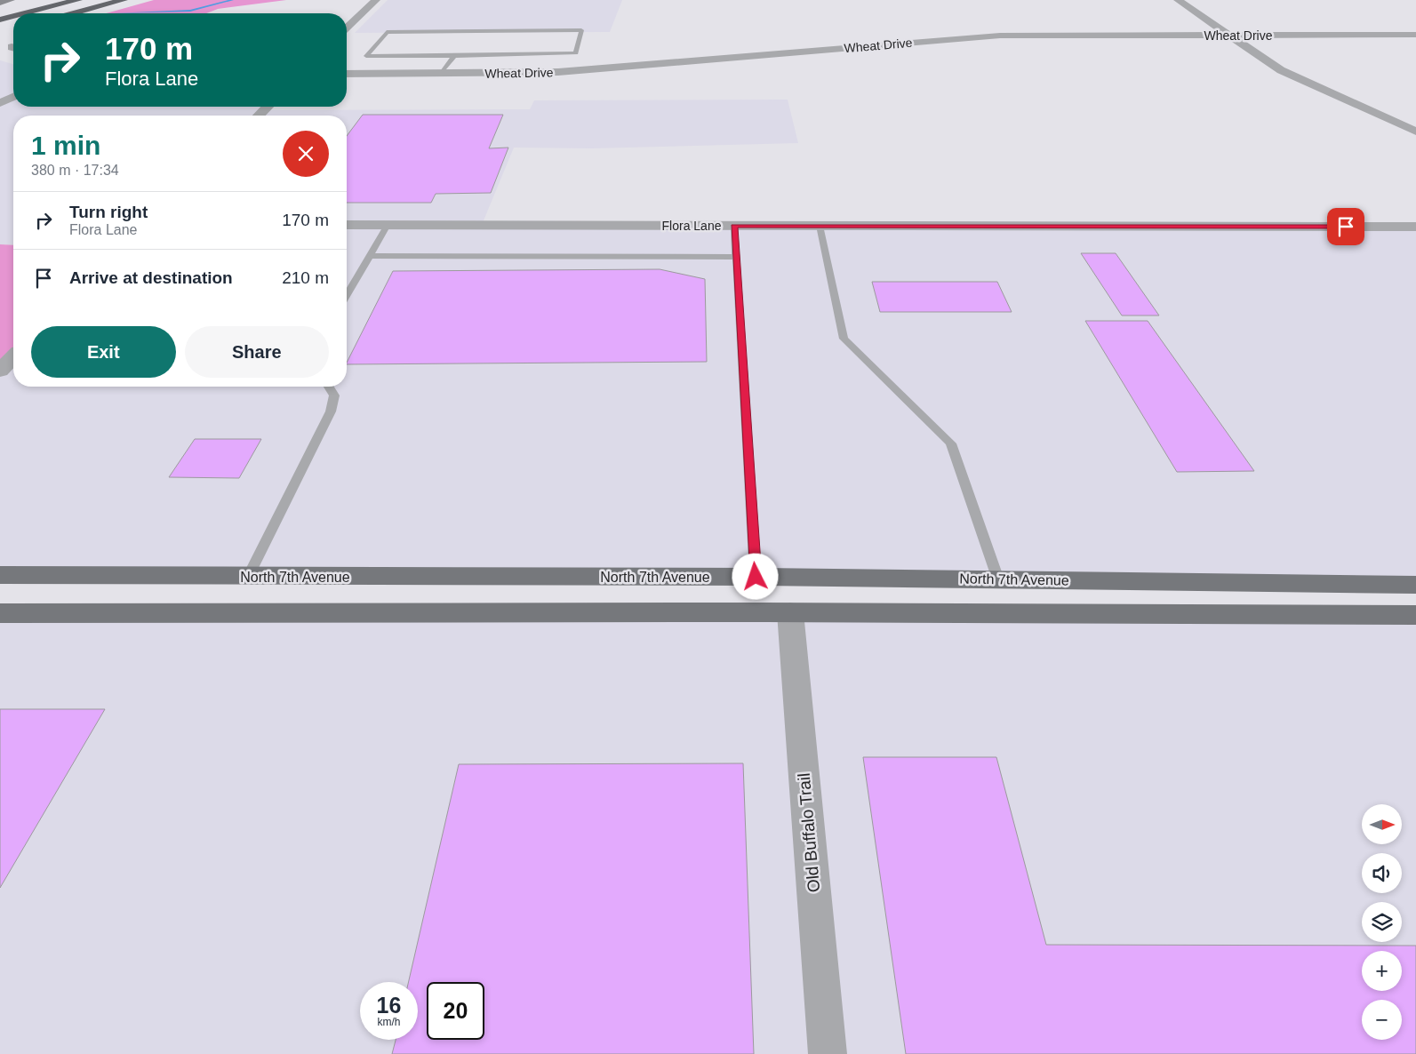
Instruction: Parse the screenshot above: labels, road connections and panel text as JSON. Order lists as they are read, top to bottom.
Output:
{
  "streets": {
    "main road": ["North 7th Avenue"],
    "street": ["Wheat Drive", "Flora Lane", "Old Buffalo Trail"]
  },
  "north": "right",
  "page": {
    "turn": ["170 m", "Flora Lane"],
    "heading": ["1 min", "380 m · 17:34"],
    "list": [
      {
        "name": "Turn right",
        "note": "Flora Lane",
        "value": "170 m"
      },
      {
        "name": "Arrive at destination",
        "value": "210 m"
      }
    ],
    "buttons": ["Exit", "Share"],
    "map_buttons": ["+", "−"],
    "speed": "16 km/h",
    "limit": "20"
  }
}
